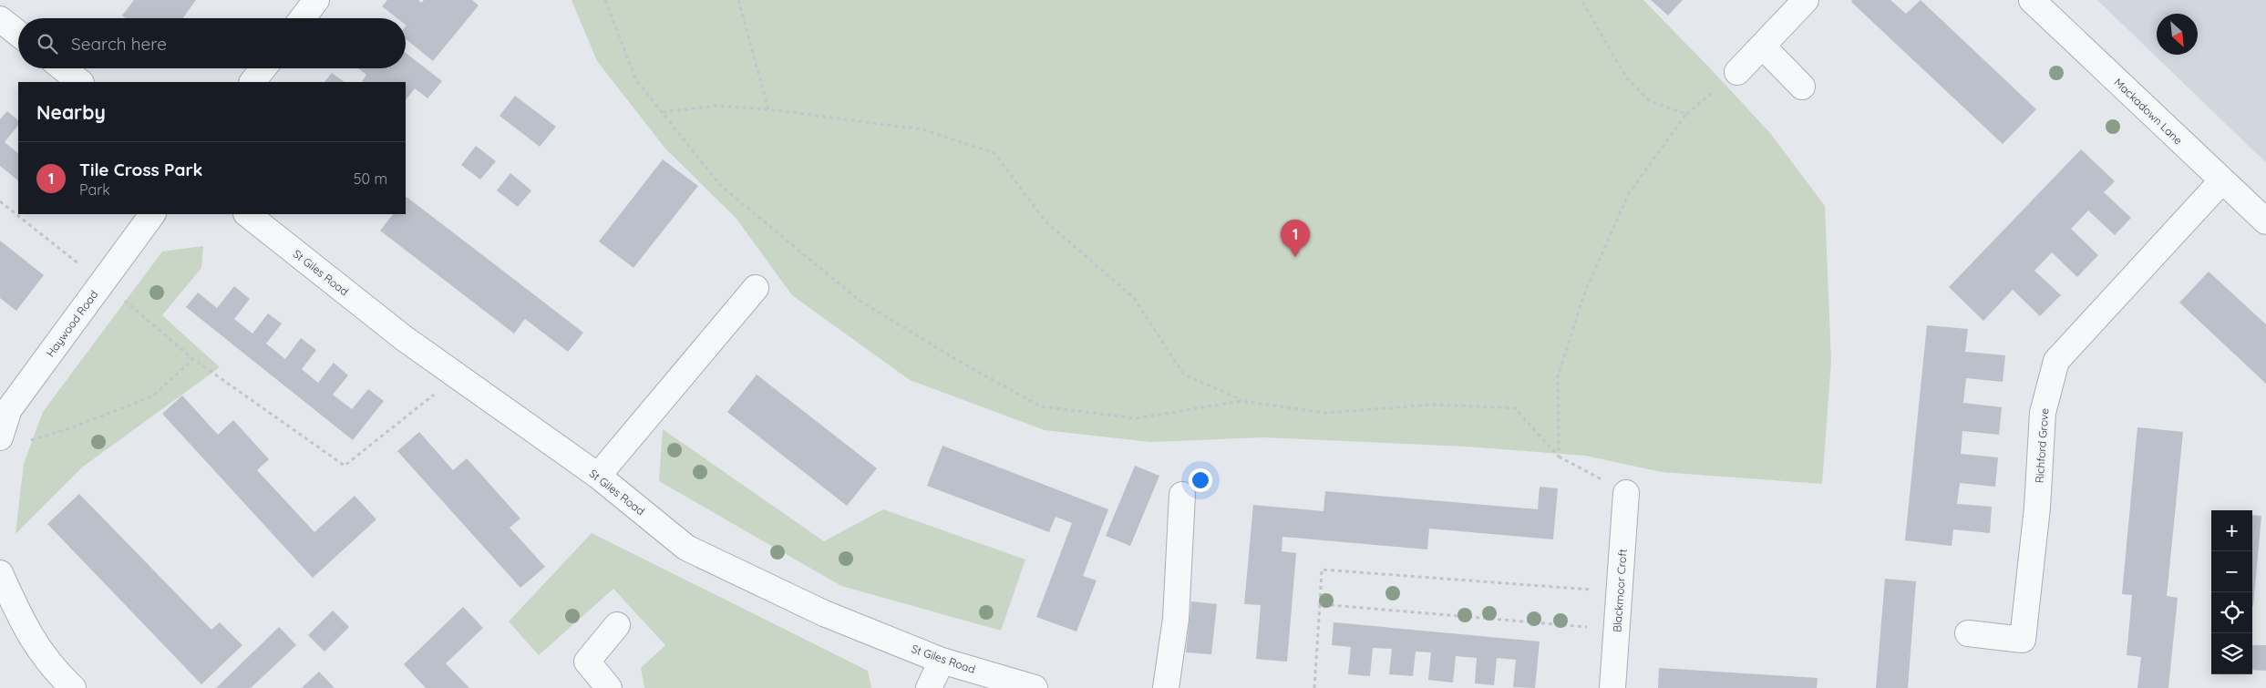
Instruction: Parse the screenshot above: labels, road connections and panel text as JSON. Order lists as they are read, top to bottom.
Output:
{
  "streets": {
    "street": [
      "Mackadown Lane",
      "St Giles Road",
      "Haywood Road",
      "Richford Grove",
      "Blackmoor Croft"
    ]
  },
  "crossings": [
    ["Mackadown Lane", "Richford Grove"]
  ],
  "north": "bottom right",
  "page": {
    "search": "Search here",
    "heading": "Nearby",
    "list": [
      {
        "mark": "1",
        "name": "Tile Cross Park",
        "note": "Park",
        "value": "50 m"
      }
    ],
    "pins": "1",
    "map_buttons": ["+", "−"]
  }
}
